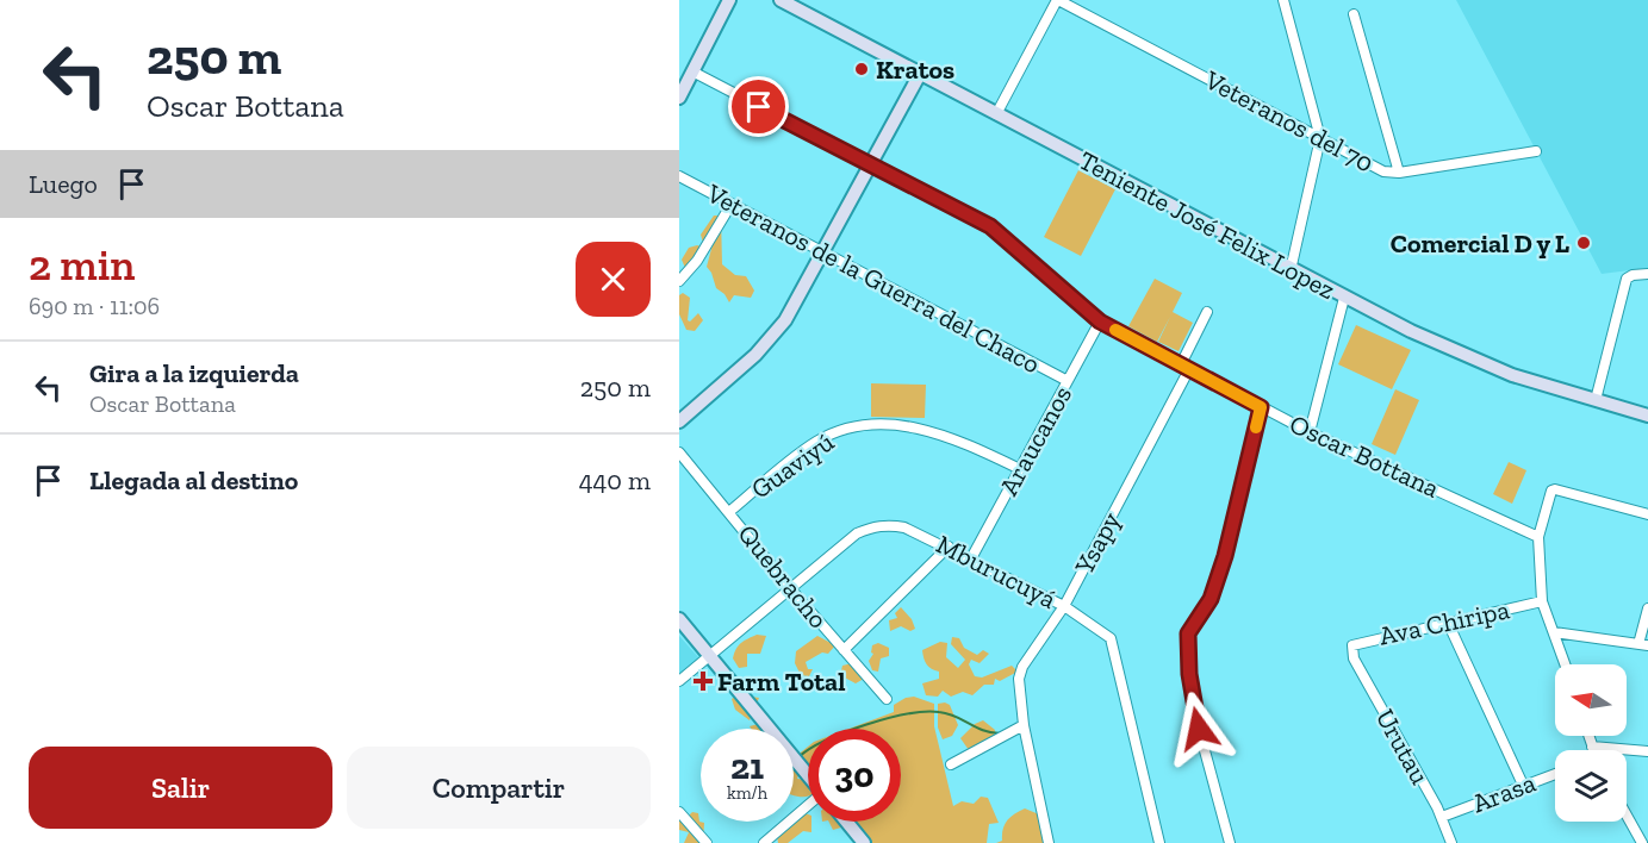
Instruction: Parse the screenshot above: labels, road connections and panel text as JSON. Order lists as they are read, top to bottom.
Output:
{
  "streets": {
    "main road": ["Teniente José Felix Lopez", "Oscar Bottana"],
    "street": [
      "Veteranos del 70",
      "Veteranos de la Guerra del Chaco",
      "Araucanos",
      "Guaviyú",
      "Ysapy",
      "Mburucuyá",
      "Quebracho",
      "Ava Chiripa",
      "Urutau",
      "Arasa"
    ]
  },
  "crossings": [
    ["Veteranos de la Guerra del Chaco", "Araucanos"],
    ["Araucanos", "Oscar Bottana"],
    ["Araucanos", "Guaviyú"],
    ["Araucanos", "Mburucuyá"],
    ["Oscar Bottana", "Ysapy"],
    ["Guaviyú", "Quebracho"],
    ["Ysapy", "Mburucuyá"],
    ["Mburucuyá", "Quebracho"],
    ["Ava Chiripa", "Urutau"],
    ["Urutau", "Arasa"]
  ],
  "places": {
    "other": ["Kratos", "Comercial D y L"],
    "health": ["Farm Total"]
  },
  "north": "left",
  "page": {
    "turn": ["250 m", "Oscar Bottana"],
    "then": "Luego",
    "heading": ["2 min", "690 m · 11:06"],
    "list": [
      {
        "name": "Gira a la izquierda",
        "note": "Oscar Bottana",
        "value": "250 m"
      },
      {
        "name": "Llegada al destino",
        "value": "440 m"
      }
    ],
    "speed": "21 km/h",
    "limit": "30",
    "buttons": ["Salir", "Compartir"]
  }
}
